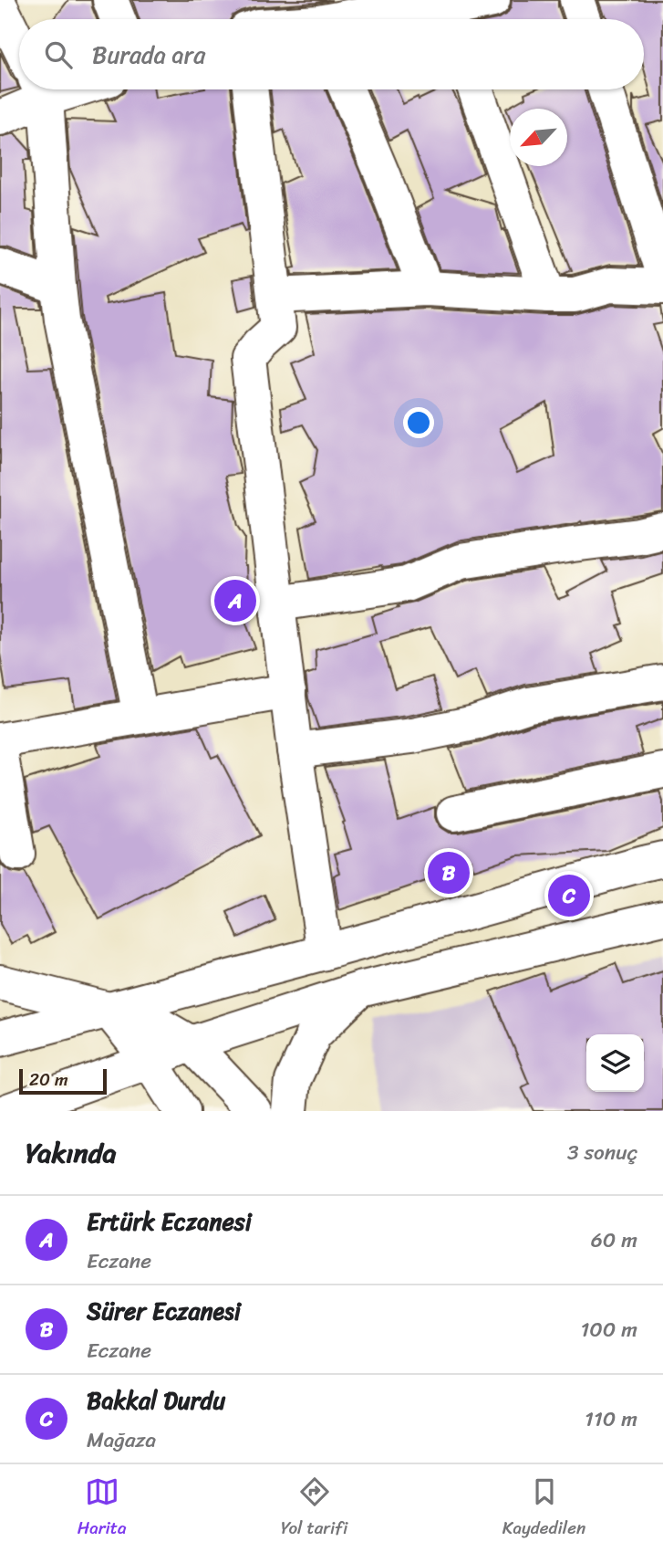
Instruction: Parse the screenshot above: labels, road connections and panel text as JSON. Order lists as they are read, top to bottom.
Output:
{
  "scale_bar": "20 m",
  "north": "bottom left",
  "page": {
    "search": "Burada ara",
    "pins": ["A", "B", "C"],
    "scale": "20 m",
    "heading": ["Yakında", "3 sonuç"],
    "list": [
      {
        "mark": "A",
        "name": "Ertürk Eczanesi",
        "note": "Eczane",
        "value": "60 m"
      },
      {
        "mark": "B",
        "name": "Sürer Eczanesi",
        "note": "Eczane",
        "value": "100 m"
      },
      {
        "mark": "C",
        "name": "Bakkal Durdu",
        "note": "Mağaza",
        "value": "110 m"
      }
    ],
    "nav": ["Harita", "Yol tarifi", "Kaydedilen"]
  }
}
